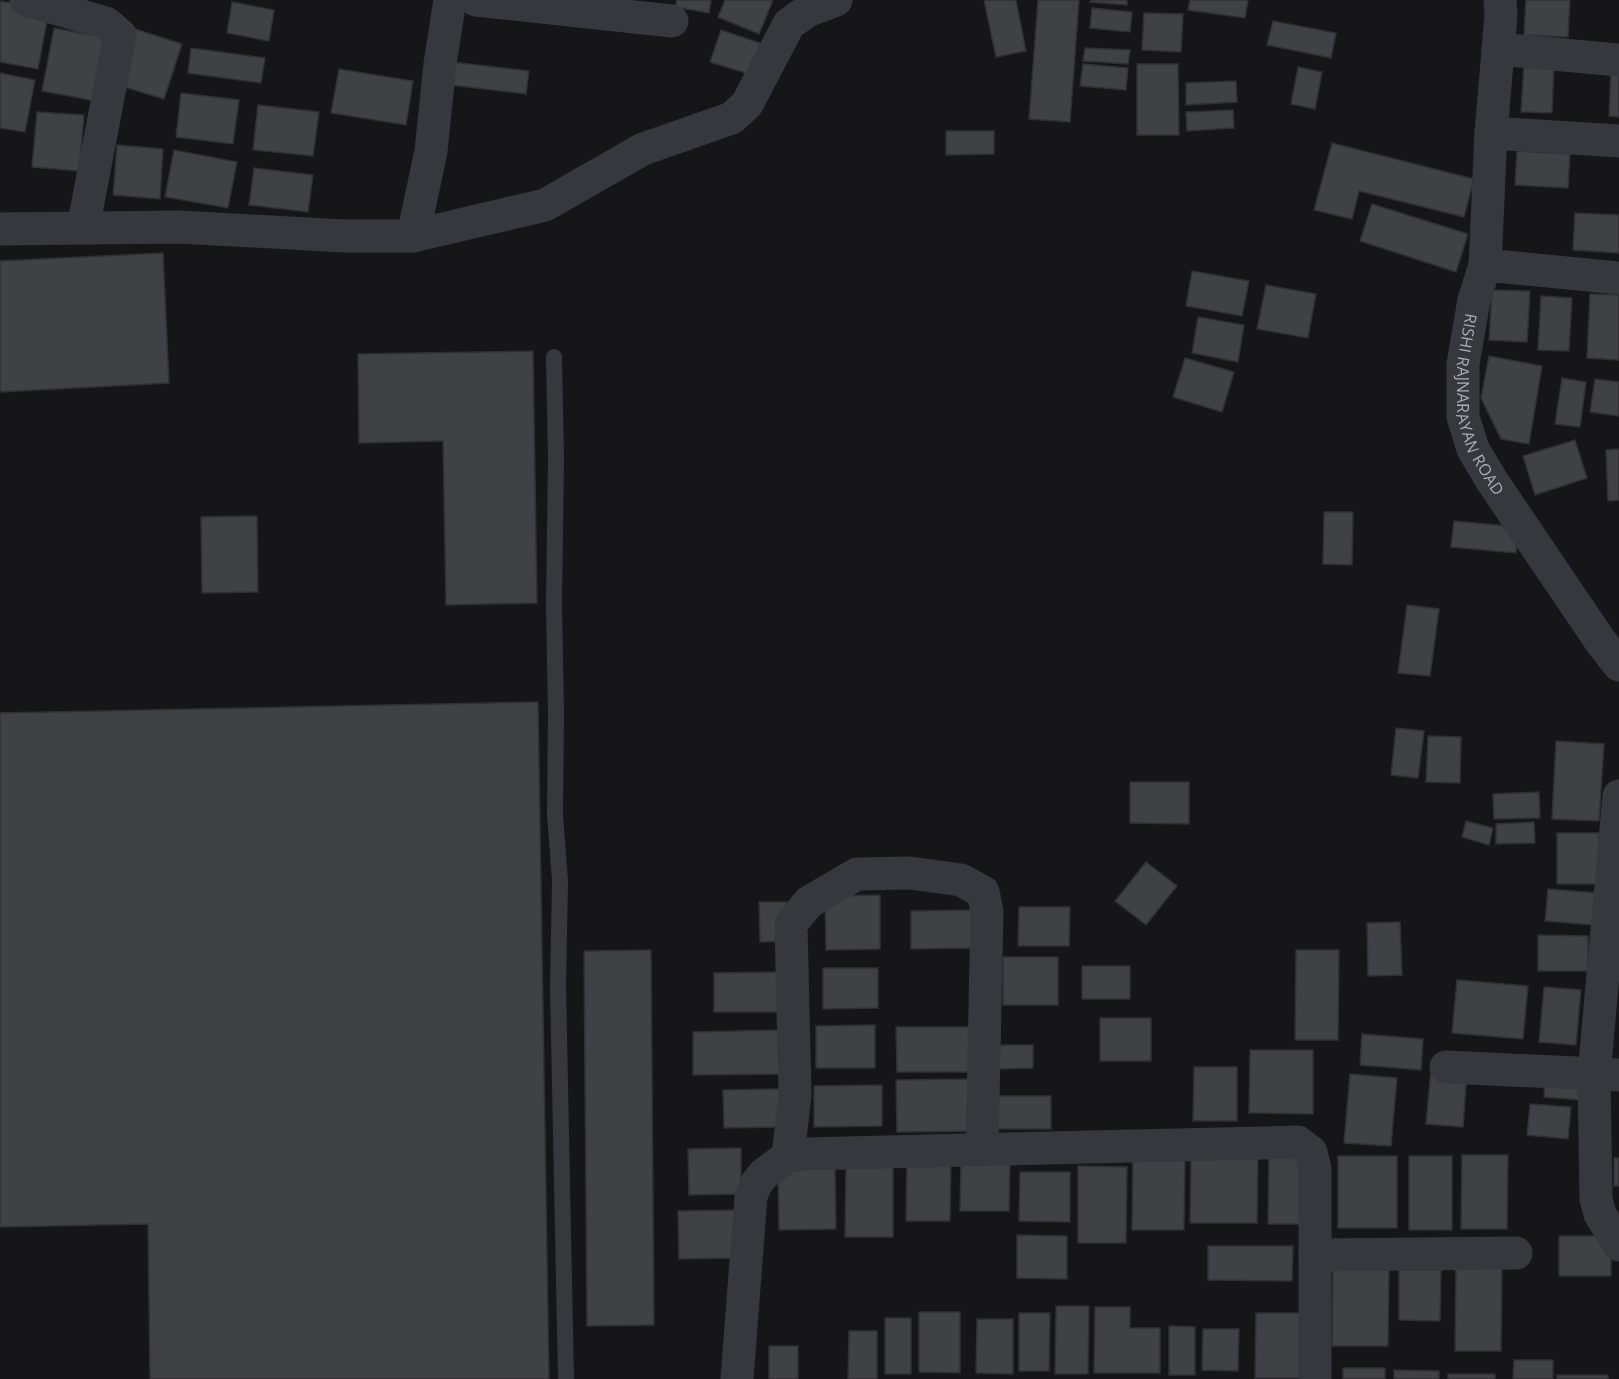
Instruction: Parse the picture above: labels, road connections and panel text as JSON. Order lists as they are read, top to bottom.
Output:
{
  "streets": {
    "street": ["RISHI RAJNARAYAN ROAD"]
  }
}
